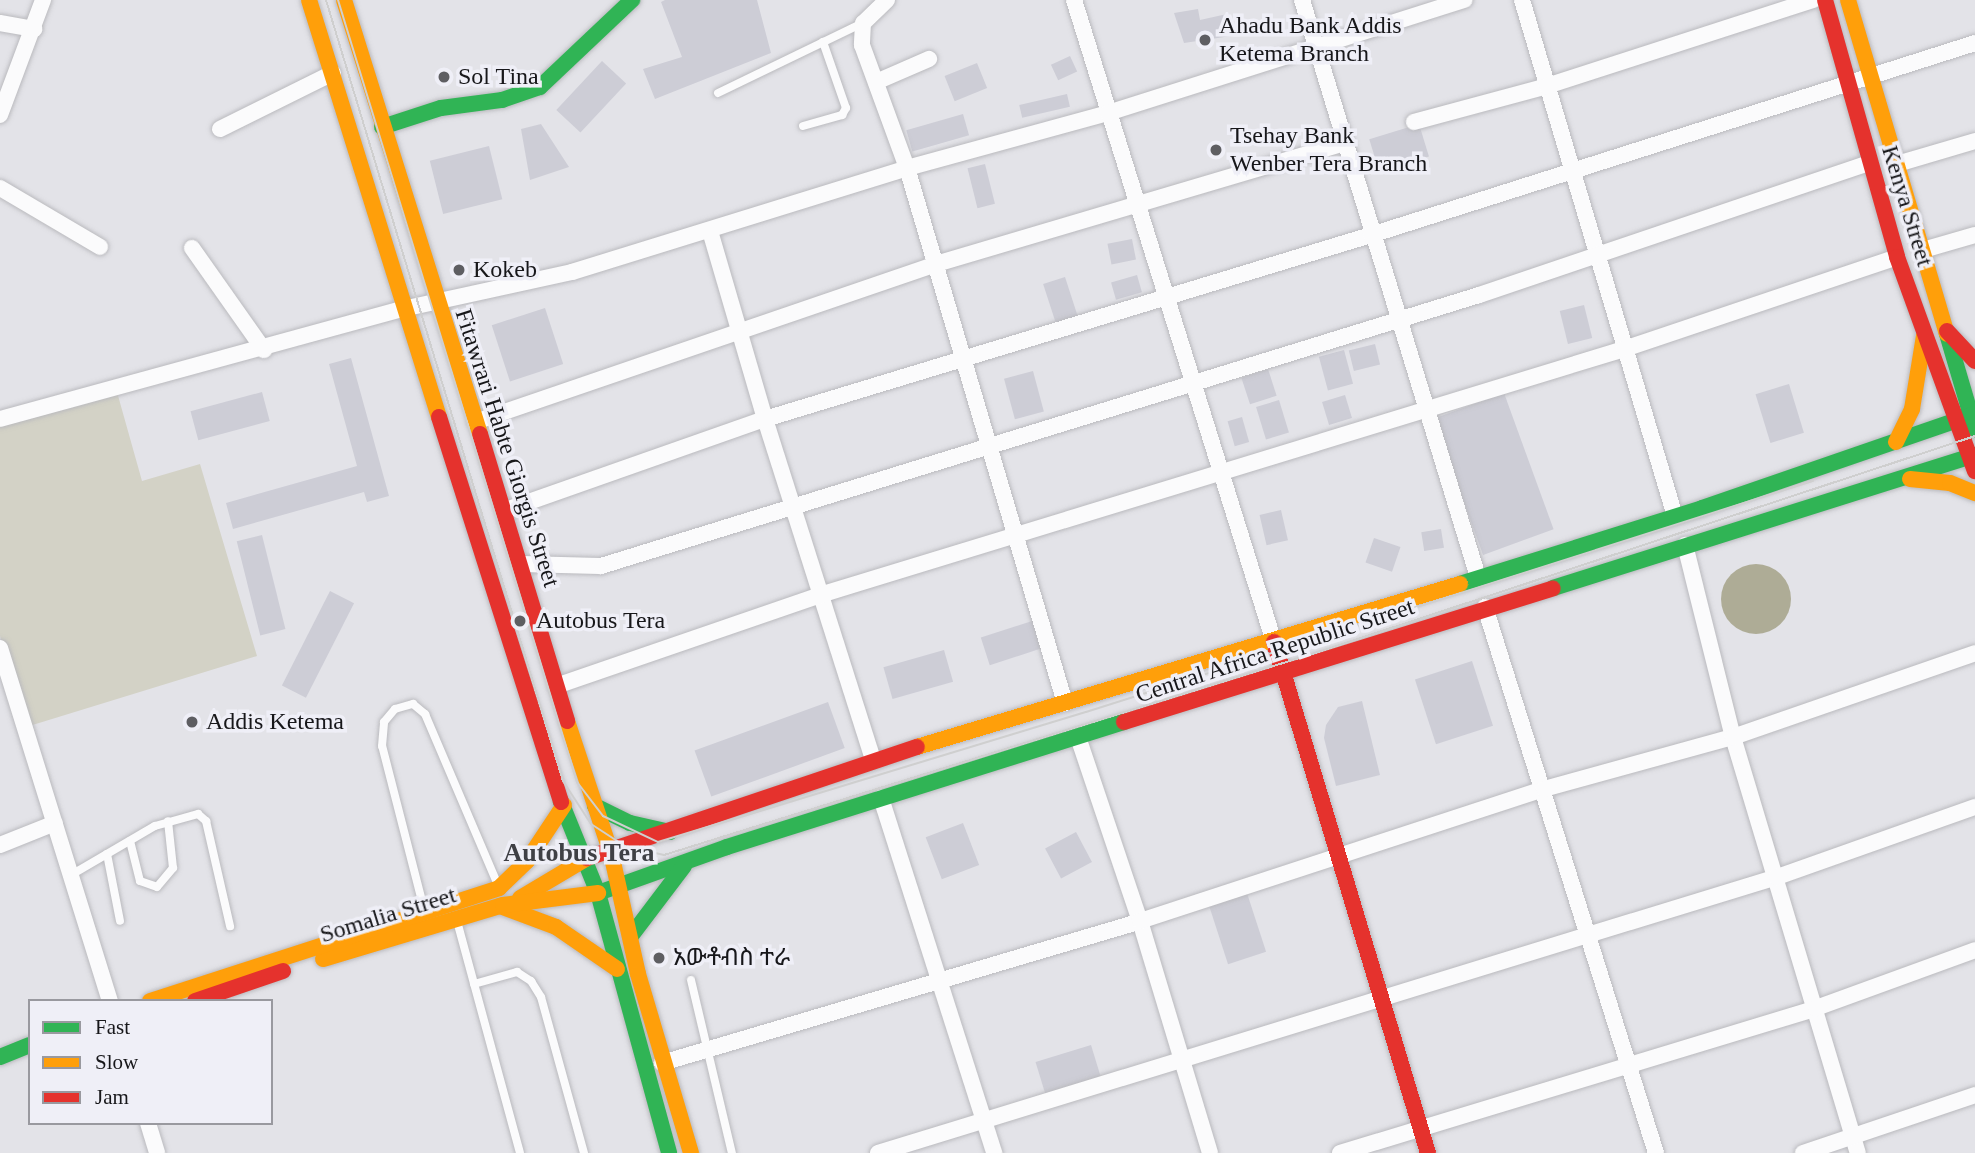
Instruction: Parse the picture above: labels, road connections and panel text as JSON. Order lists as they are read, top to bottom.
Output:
{
  "streets": {
    "main road": [
      "Kenya Street",
      "Fitawrari Habte Giorgis Street",
      "Central Africa Republic Street",
      "Somalia Street"
    ]
  },
  "crossings": [
    ["Kenya Street", "Central Africa Republic Street"],
    ["Fitawrari Habte Giorgis Street", "Central Africa Republic Street"],
    ["Central Africa Republic Street", "Somalia Street"]
  ],
  "districts": ["Autobus Tera"],
  "places": [
    "Ahadu Bank Addis Ketema Branch",
    "Sol Tina",
    "Tsehay Bank Wenber Tera Branch",
    "Kokeb",
    "Autobus Tera",
    "Addis Ketema",
    "አውቶብስ ተራ"
  ],
  "legend": ["Fast", "Slow", "Jam"]
}
